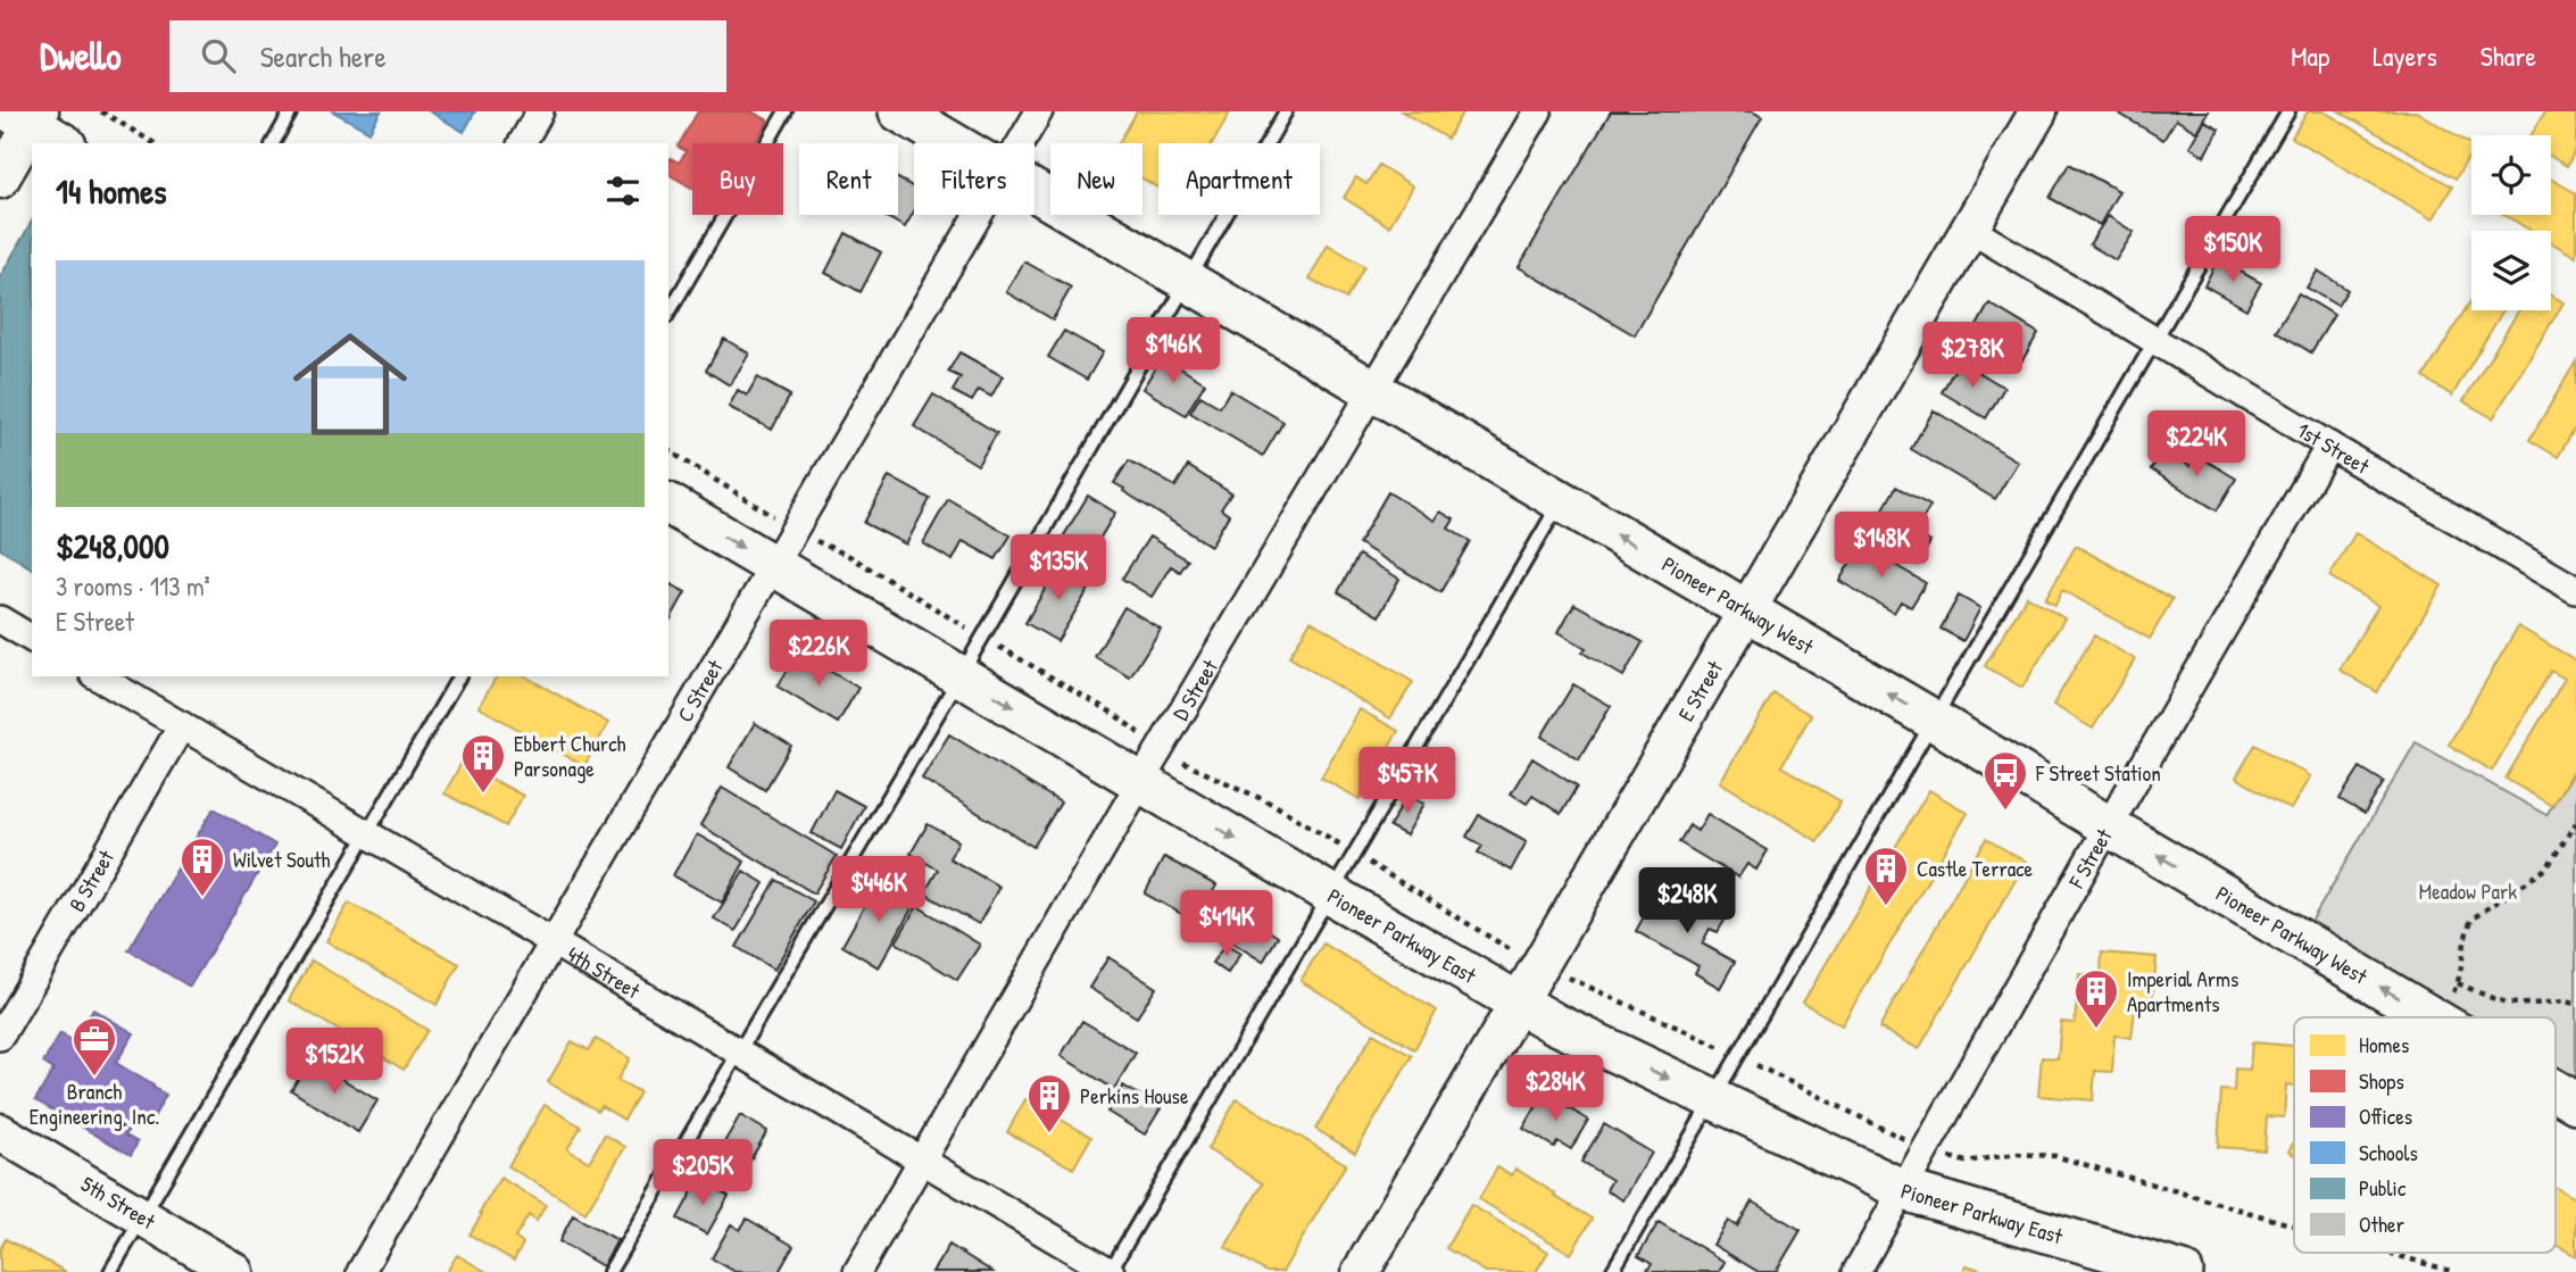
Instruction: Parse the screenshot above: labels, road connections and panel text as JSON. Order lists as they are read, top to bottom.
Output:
{
  "streets": {
    "main road": ["Pioneer Parkway West", "Pioneer Parkway East"],
    "street": [
      "1st Street",
      "D Street",
      "C Street",
      "E Street",
      "F Street",
      "B Street",
      "4th Street",
      "5th Street"
    ]
  },
  "crossings": [
    ["1st Street", "E Street"],
    ["1st Street", "F Street"],
    ["Pioneer Parkway West", "D Street"],
    ["Pioneer Parkway West", "E Street"],
    ["Pioneer Parkway West", "F Street"],
    ["D Street", "Pioneer Parkway East"],
    ["D Street", "4th Street"],
    ["C Street", "Pioneer Parkway East"],
    ["C Street", "4th Street"],
    ["E Street", "Pioneer Parkway East"],
    ["F Street", "Pioneer Parkway East"],
    ["B Street", "4th Street"]
  ],
  "one_way": ["Pioneer Parkway West", "Pioneer Parkway East"],
  "parks": ["Meadow Park"],
  "places": {
    "building": [
      "Ebbert Church Parsonage",
      "Wilvet South",
      "Castle Terrace",
      "Imperial Arms Apartments",
      "Perkins House"
    ],
    "bus stop": ["F Street Station"],
    "office": ["Branch Engineering, Inc."]
  },
  "legend": [
    "Homes",
    "Shops",
    "Offices",
    "Schools",
    "Public",
    "Other"
  ],
  "page": {
    "header": "Dwello",
    "search": "Search here",
    "nav": ["Map", "Layers", "Share"],
    "chip": [
      "Buy",
      "Rent",
      "Filters",
      "New",
      "Apartment"
    ],
    "heading": "14 homes",
    "price": [
      "$150K",
      "$146K",
      "$278K",
      "$224K",
      "$148K",
      "$135K",
      "$226K",
      "$457K",
      "$446K",
      "$248K",
      "$414K",
      "$152K",
      "$284K",
      "$205K"
    ],
    "list": [
      {
        "name": "$248,000",
        "note": "3 rooms · 113 m² · E Street"
      }
    ]
  }
}
